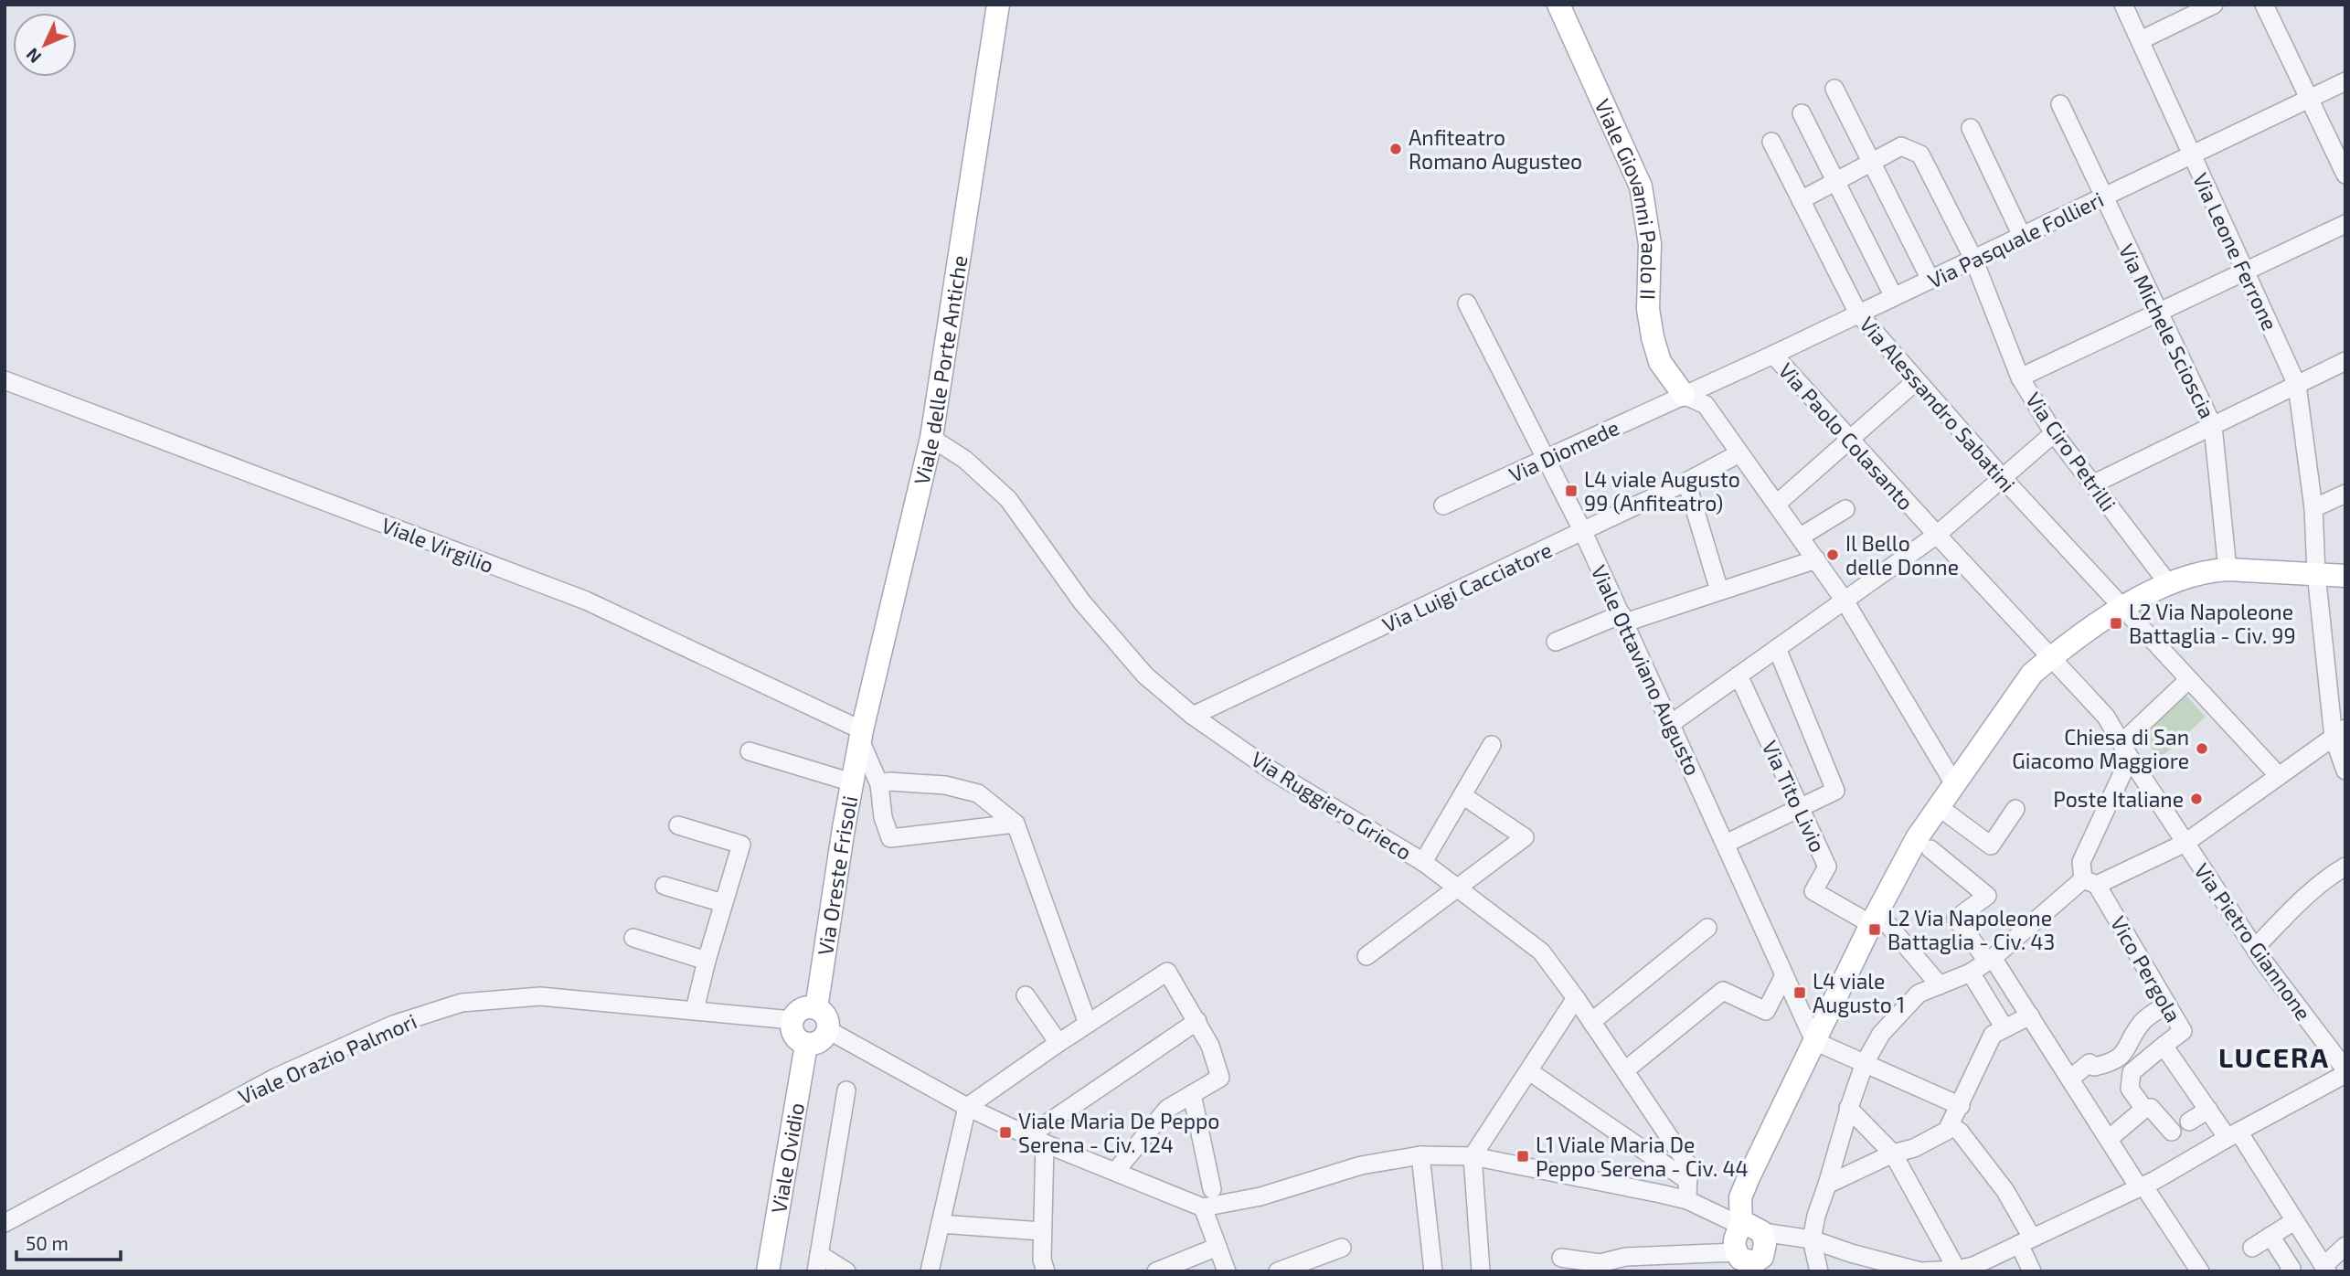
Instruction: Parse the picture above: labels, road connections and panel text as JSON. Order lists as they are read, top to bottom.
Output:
{
  "streets": {
    "main road": [
      "Viale Giovanni Paolo II",
      "Viale delle Porte Antiche",
      "Via Oreste Frisoli",
      "Viale Ovidio"
    ],
    "street": [
      "Via Pasquale Follieri",
      "Via Leone Ferrone",
      "Via Michele Scioscia",
      "Via Alessandro Sabatini",
      "Via Paolo Colasanto",
      "Via Diomede",
      "Via Ciro Petrilli",
      "Viale Virgilio",
      "Via Luigi Cacciatore",
      "Viale Ottaviano Augusto",
      "Via Tito Livio",
      "Via Ruggiero Grieco",
      "Via Pietro Giannone",
      "Vico Pergola",
      "Viale Orazio Palmori"
    ]
  },
  "crossings": [
    ["Viale Giovanni Paolo II", "Via Pasquale Follieri"],
    ["Viale Giovanni Paolo II", "Via Diomede"],
    ["Via Pasquale Follieri", "Via Leone Ferrone"],
    ["Via Pasquale Follieri", "Via Michele Scioscia"],
    ["Via Pasquale Follieri", "Via Alessandro Sabatini"],
    ["Via Pasquale Follieri", "Via Paolo Colasanto"],
    ["Via Pasquale Follieri", "Via Diomede"],
    ["Via Pasquale Follieri", "Via Ciro Petrilli"],
    ["Viale delle Porte Antiche", "Viale Virgilio"],
    ["Viale delle Porte Antiche", "Via Ruggiero Grieco"],
    ["Viale delle Porte Antiche", "Via Oreste Frisoli"],
    ["Via Alessandro Sabatini", "Via Ciro Petrilli"],
    ["Via Paolo Colasanto", "Via Pietro Giannone"],
    ["Via Diomede", "Viale Ottaviano Augusto"],
    ["Viale Virgilio", "Via Oreste Frisoli"],
    ["Via Luigi Cacciatore", "Viale Ottaviano Augusto"],
    ["Via Luigi Cacciatore", "Via Ruggiero Grieco"],
    ["Via Oreste Frisoli", "Viale Orazio Palmori"],
    ["Via Oreste Frisoli", "Viale Ovidio"],
    ["Viale Orazio Palmori", "Viale Ovidio"]
  ],
  "districts": ["LUCERA"],
  "places": {
    "other": [
      "Anfiteatro Romano Augusteo",
      "Il Bello delle Donne",
      "Chiesa di San Giacomo Maggiore",
      "Poste Italiane"
    ],
    "transit": [
      "L4 viale Augusto 99 (Anfiteatro)",
      "L2 Via Napoleone Battaglia - Civ. 99",
      "L2 Via Napoleone Battaglia - Civ. 43",
      "L4 viale Augusto 1",
      "Viale Maria De Peppo Serena - Civ. 124",
      "L1 Viale Maria De Peppo Serena - Civ. 44"
    ]
  },
  "scale_bar": "50 m",
  "north": "bottom left"
}
